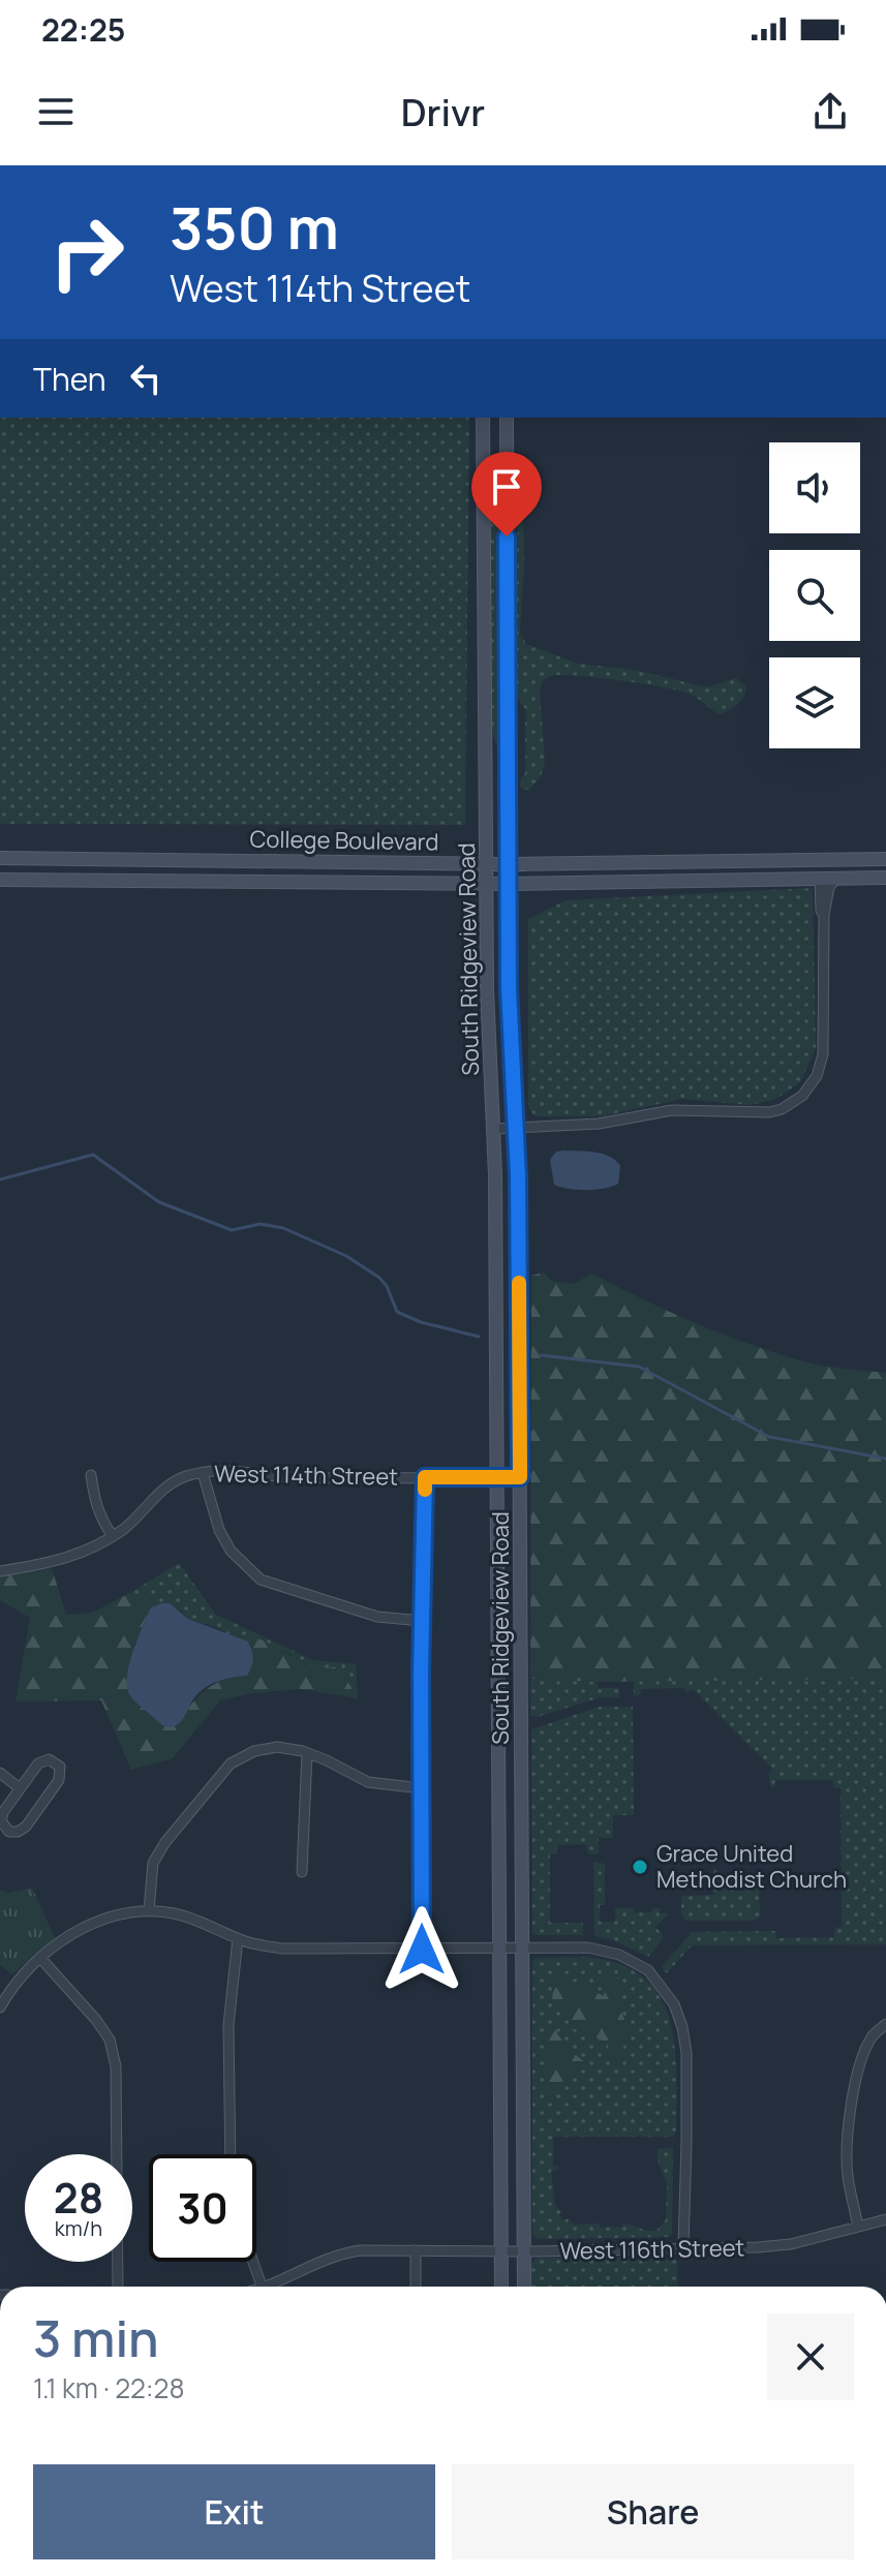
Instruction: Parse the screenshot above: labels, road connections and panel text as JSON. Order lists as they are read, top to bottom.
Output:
{
  "streets": {
    "main road": ["College Boulevard", "South Ridgeview Road"],
    "street": ["West 114th Street", "West 116th Street"]
  },
  "crossings": [
    ["College Boulevard", "South Ridgeview Road"],
    ["South Ridgeview Road", "West 114th Street"],
    ["South Ridgeview Road", "West 116th Street"]
  ],
  "places": ["Grace United Methodist Church"],
  "page": {
    "status": "22:25",
    "header": "Drivr",
    "turn": ["350 m", "West 114th Street"],
    "then": "Then",
    "speed": "28 km/h",
    "limit": "30",
    "heading": ["3 min", "1.1 km · 22:28"],
    "buttons": ["Exit", "Share"]
  }
}
